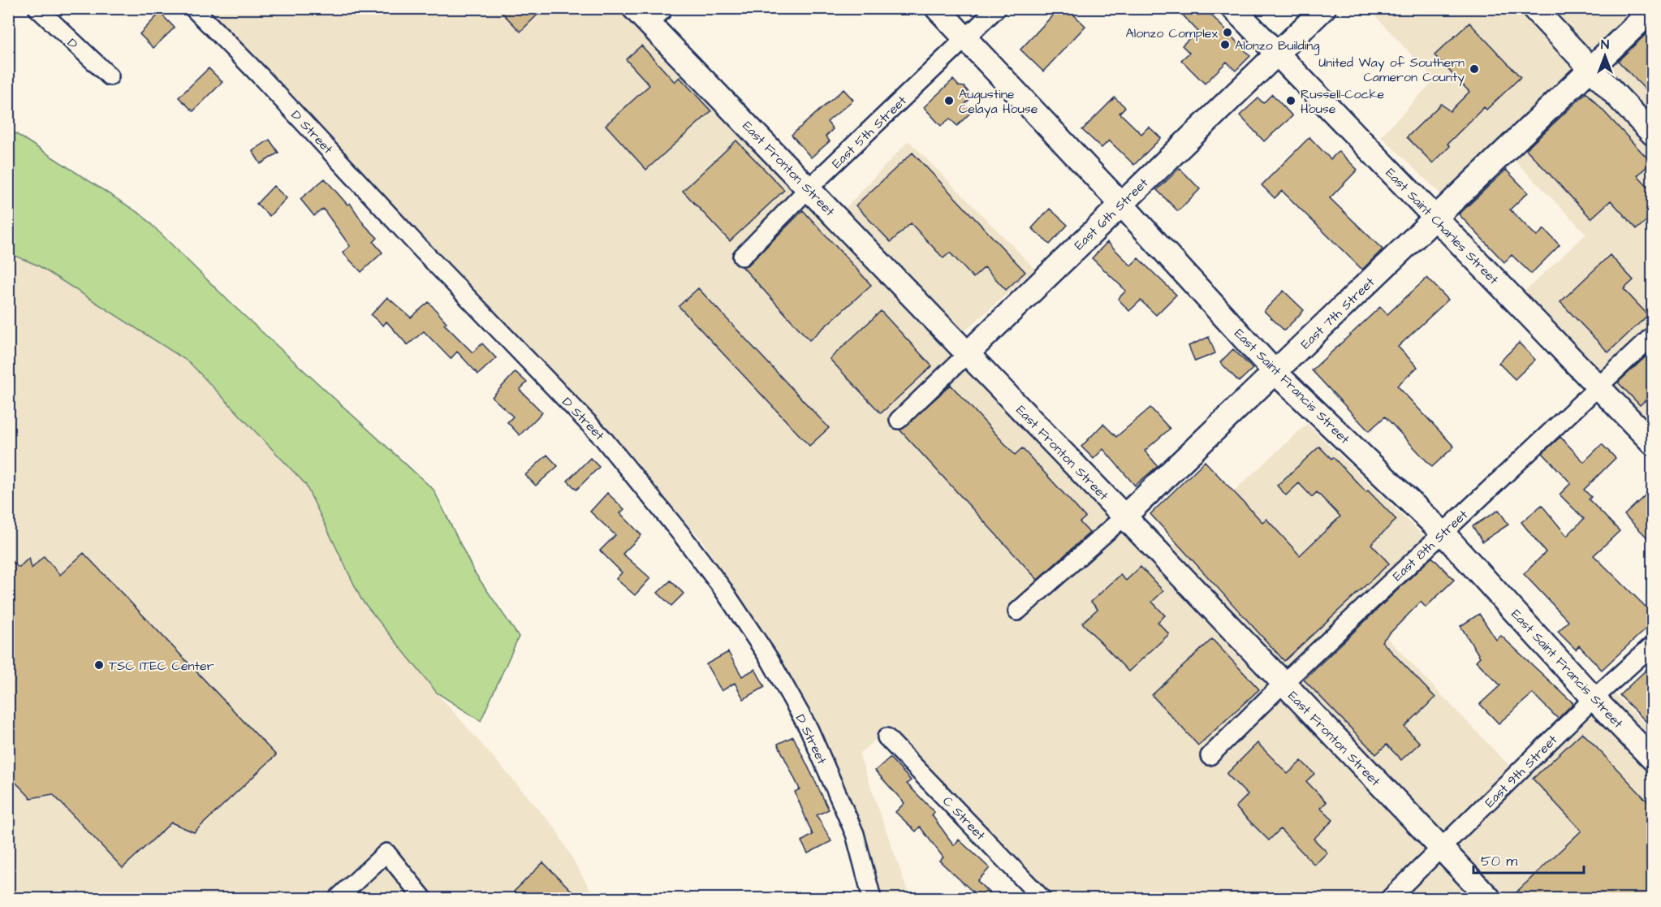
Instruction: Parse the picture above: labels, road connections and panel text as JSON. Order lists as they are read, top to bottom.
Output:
{
  "streets": {
    "main road": [
      "East Fronton Street",
      "East 6th Street",
      "East Saint Charles Street",
      "East 7th Street",
      "East Saint Francis Street"
    ],
    "street": [
      "D",
      "D Street",
      "East 5th Street",
      "East 8th Street",
      "East 9th Street",
      "C Street"
    ]
  },
  "crossings": [
    ["East 5th Street", "East Fronton Street"],
    ["East 5th Street", "East Saint Francis Street"],
    ["East Fronton Street", "East 6th Street"],
    ["East Fronton Street", "East 7th Street"],
    ["East Fronton Street", "East 8th Street"],
    ["East Fronton Street", "East 9th Street"],
    ["East 6th Street", "East Saint Charles Street"],
    ["East 6th Street", "East Saint Francis Street"],
    ["East Saint Charles Street", "East 7th Street"],
    ["East Saint Charles Street", "East 8th Street"],
    ["East 7th Street", "East Saint Francis Street"],
    ["East Saint Francis Street", "East 8th Street"],
    ["East Saint Francis Street", "East 9th Street"]
  ],
  "places": [
    "Alonzo Complex",
    "Alonzo Building",
    "United Way of Southern Cameron County",
    "Augustine Celaya House",
    "Russell-Cocke House",
    "TSC ITEC Center"
  ],
  "scale_bar": "50 m",
  "north": "top"
}
